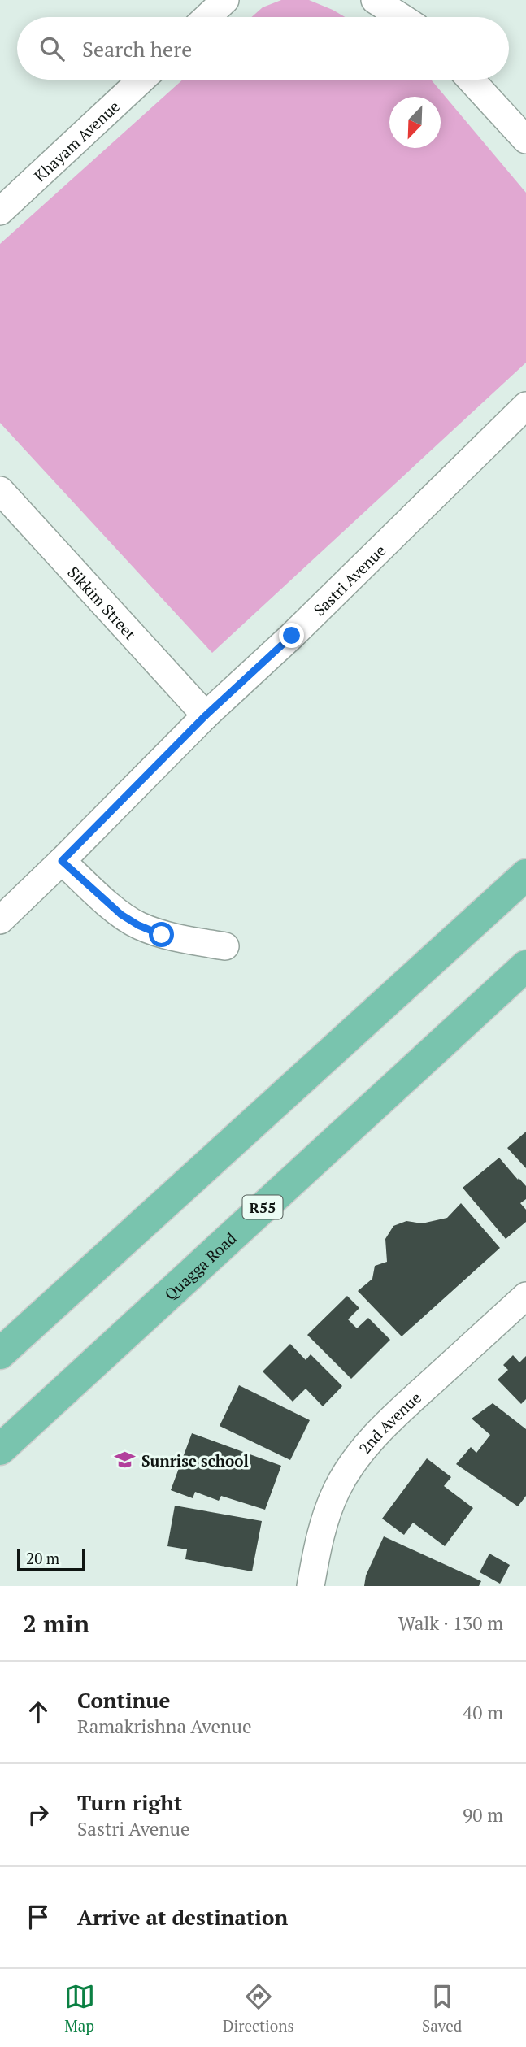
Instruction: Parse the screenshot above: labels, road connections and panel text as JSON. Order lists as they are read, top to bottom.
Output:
{
  "streets": {
    "main road": ["R55", "Quagga Road"],
    "street": [
      "Khayam Avenue",
      "Sastri Avenue",
      "Sikkim Street",
      "2nd Avenue"
    ]
  },
  "crossings": [
    ["Sastri Avenue", "Sikkim Street"]
  ],
  "places": {
    "school or university": ["Sunrise school"]
  },
  "scale_bar": "20 m",
  "north": "bottom left",
  "page": {
    "search": "Search here",
    "scale": "20 m",
    "heading": ["2 min", "Walk · 130 m"],
    "list": [
      ["Continue", "Ramakrishna Avenue", "40 m"],
      ["Turn right", "Sastri Avenue", "90 m"],
      "Arrive at destination"
    ],
    "nav": ["Map", "Directions", "Saved"]
  }
}
